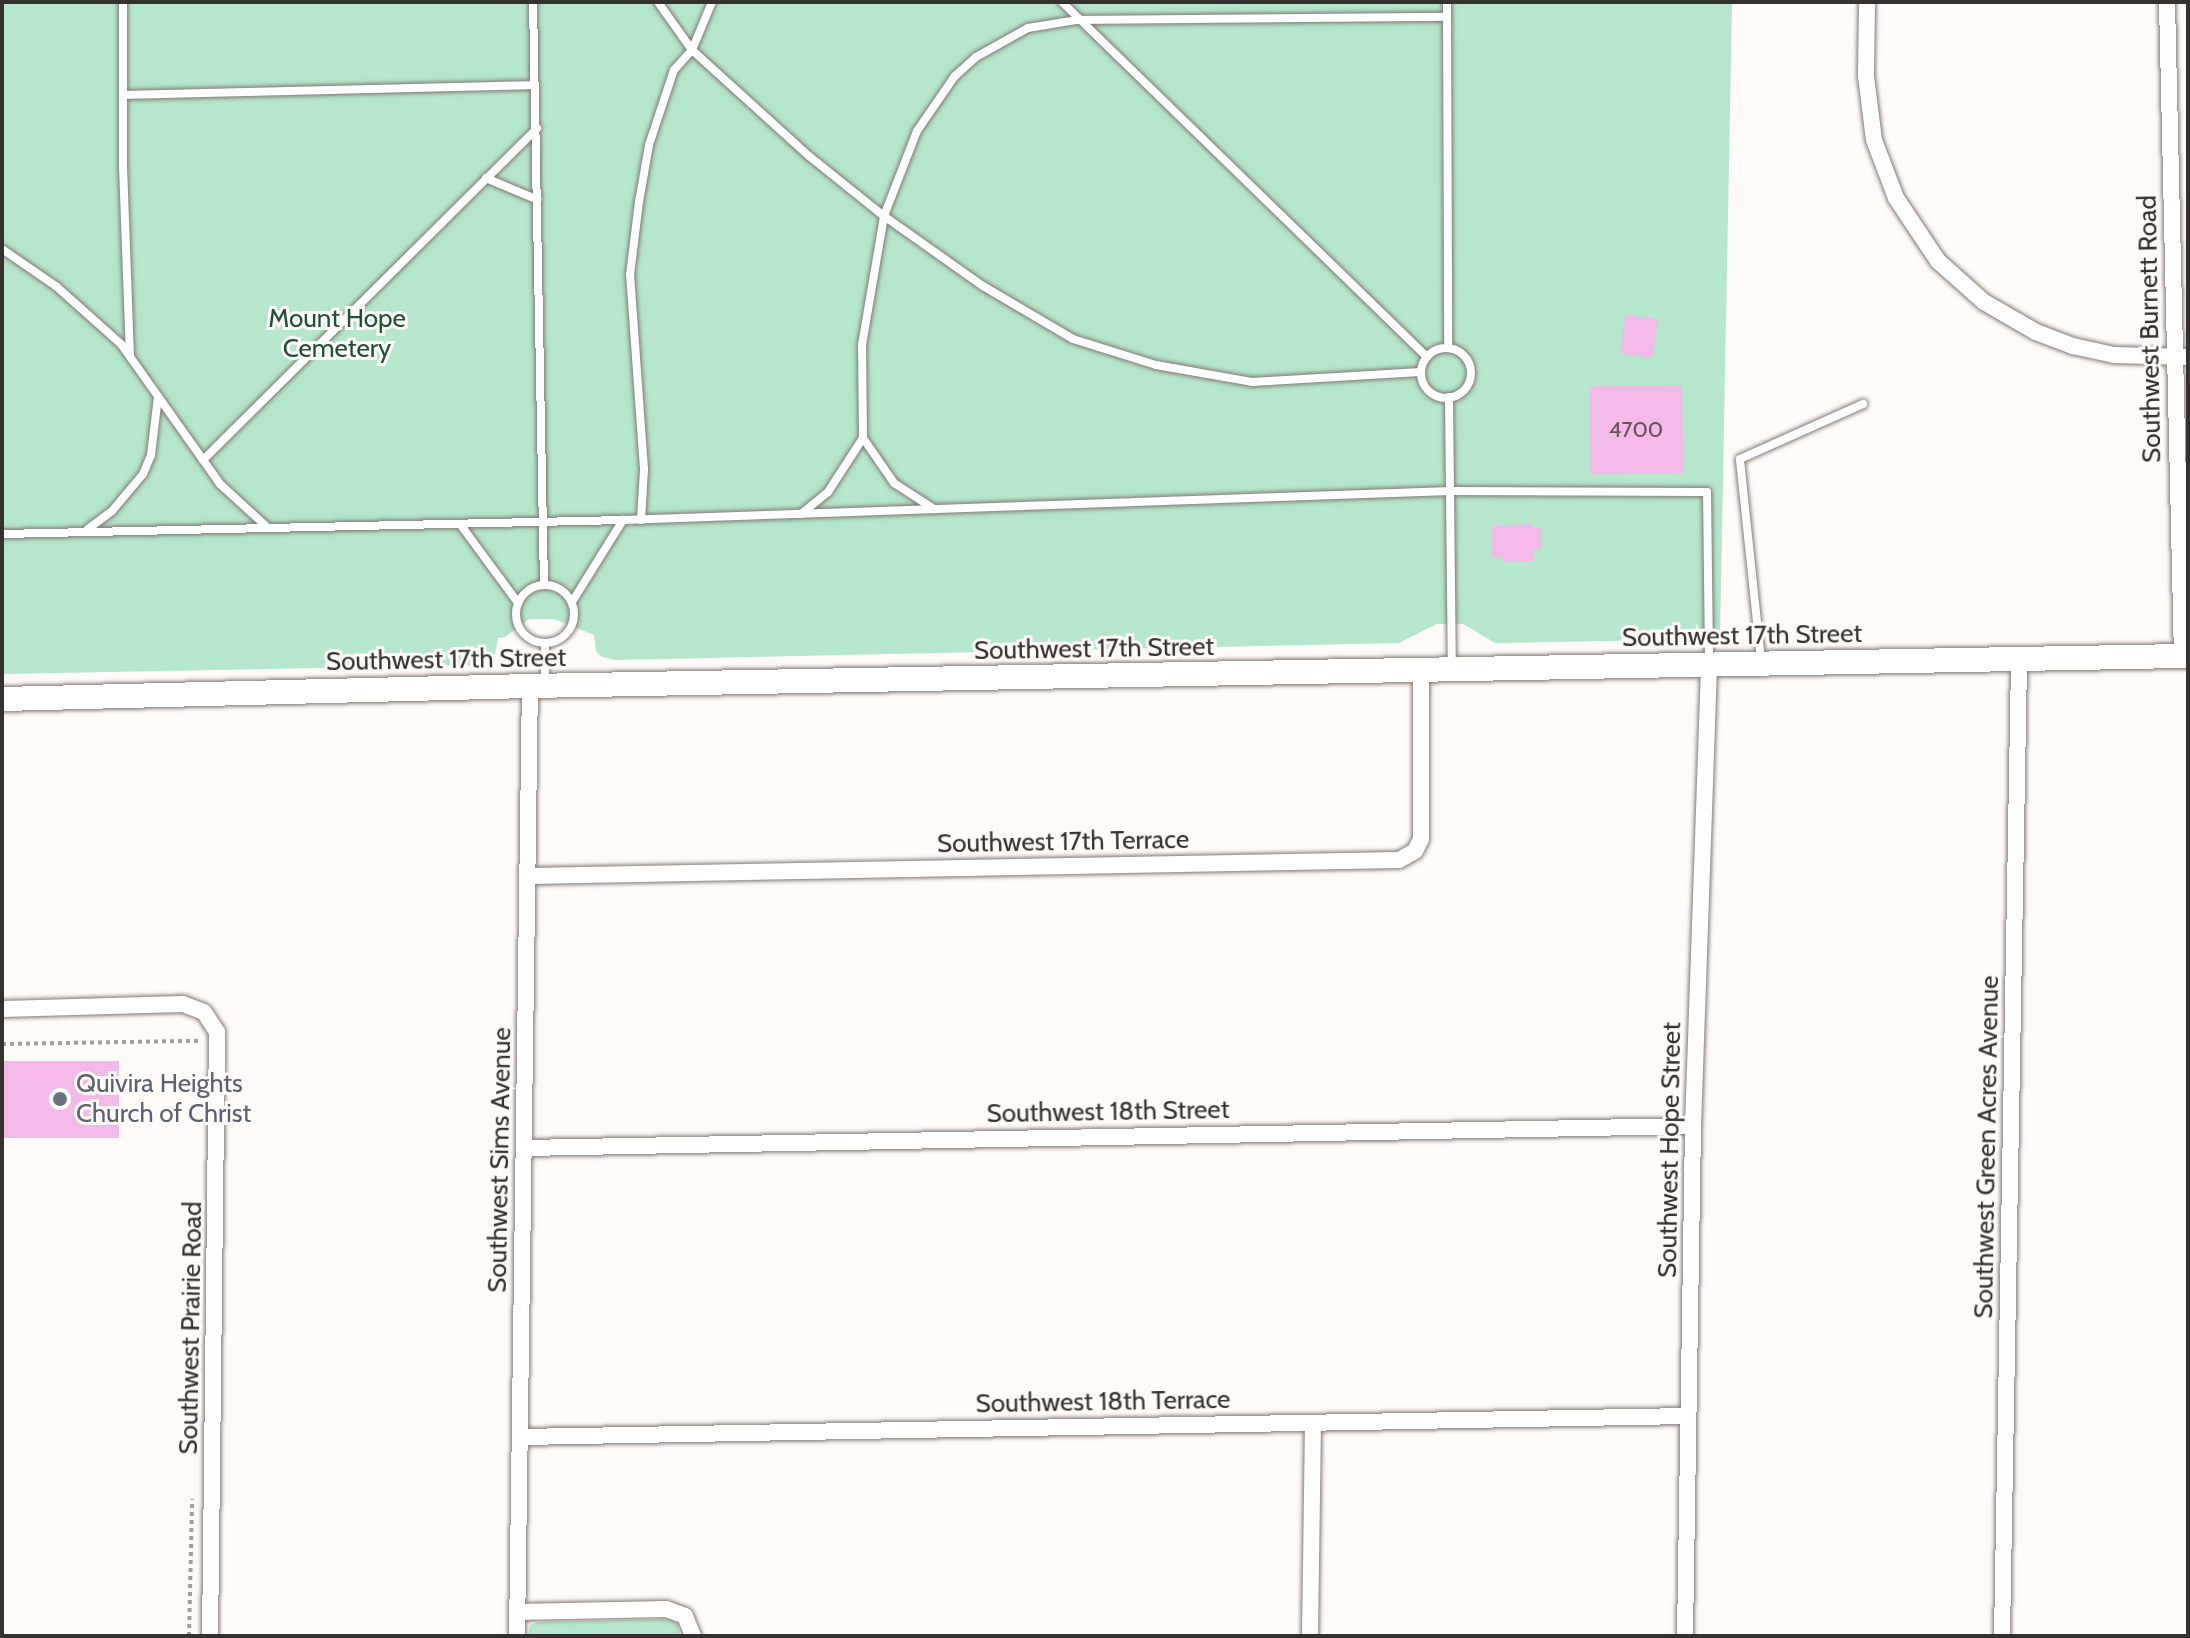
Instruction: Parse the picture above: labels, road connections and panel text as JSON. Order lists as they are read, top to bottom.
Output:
{
  "streets": {
    "main road": ["Southwest 17th Street"],
    "street": [
      "Southwest Burnett Road",
      "Southwest 17th Terrace",
      "Southwest 18th Street",
      "Southwest Green Acres Avenue",
      "Southwest Hope Street",
      "Southwest Sims Avenue",
      "Southwest Prairie Road",
      "Southwest 18th Terrace"
    ]
  },
  "crossings": [
    ["Southwest Burnett Road", "Southwest 17th Street"],
    ["Southwest 17th Street", "Southwest 17th Terrace"],
    ["Southwest 17th Street", "Southwest Green Acres Avenue"],
    ["Southwest 17th Street", "Southwest Hope Street"],
    ["Southwest 17th Street", "Southwest Sims Avenue"],
    ["Southwest 17th Terrace", "Southwest Sims Avenue"],
    ["Southwest 18th Street", "Southwest Hope Street"],
    ["Southwest 18th Street", "Southwest Sims Avenue"],
    ["Southwest Hope Street", "Southwest 18th Terrace"],
    ["Southwest Sims Avenue", "Southwest 18th Terrace"]
  ],
  "parks": ["Mount Hope Cemetery"],
  "places": ["Quivira Heights Church of Christ"],
  "house_numbers": ["4700"]
}
